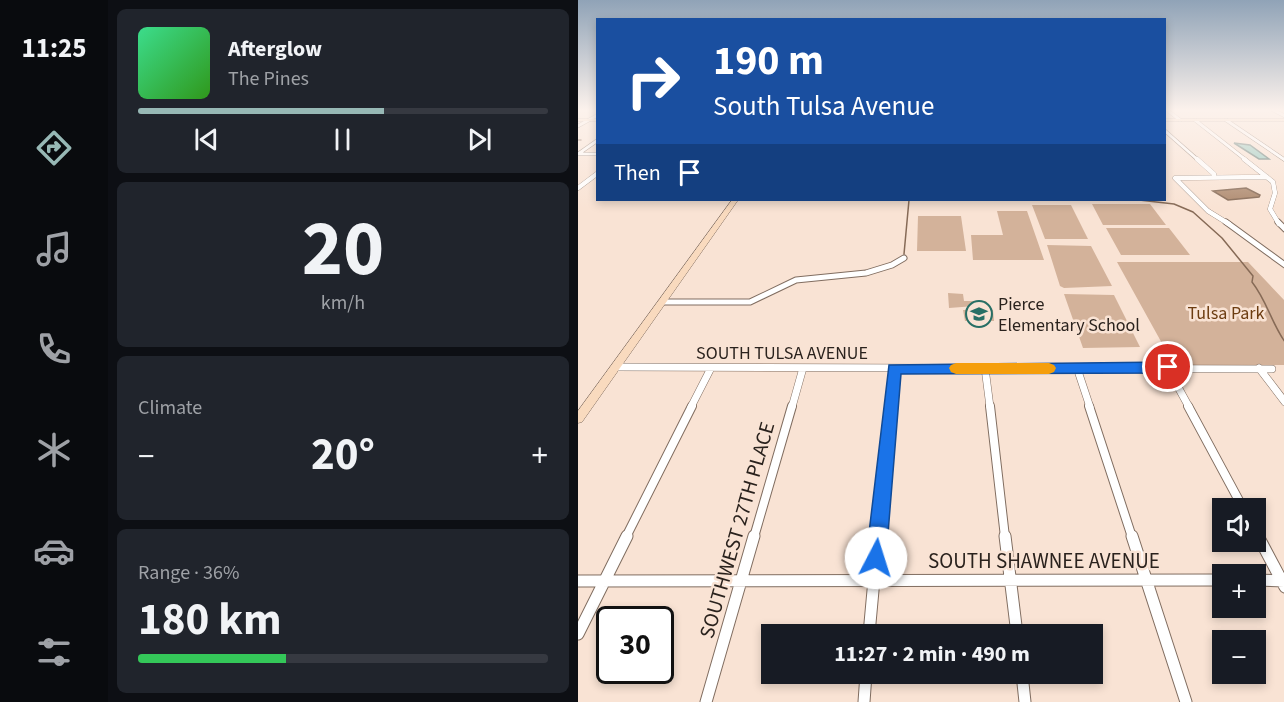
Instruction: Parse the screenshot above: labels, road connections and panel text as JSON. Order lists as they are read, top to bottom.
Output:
{
  "streets": {
    "street": ["SOUTH TULSA AVENUE", "SOUTHWEST 27TH PLACE", "SOUTH SHAWNEE AVENUE"]
  },
  "crossings": [
    ["SOUTH TULSA AVENUE", "SOUTHWEST 27TH PLACE"],
    ["SOUTHWEST 27TH PLACE", "SOUTH SHAWNEE AVENUE"]
  ],
  "parks": ["Tulsa Park"],
  "places": {
    "school or university": ["Pierce Elementary School"]
  },
  "page": {
    "tabs": "11:25",
    "turn": ["190 m", "South Tulsa Avenue"],
    "song": ["Afterglow", "The Pines"],
    "then": "Then",
    "tile": [
      ["20", "km/h"],
      "Climate",
      ["Range · 36%", "180 km"]
    ],
    "heat": ["−", "20°", "+"],
    "map_buttons": ["+", "−"],
    "limit": "30",
    "trip": "11:27 · 2 min · 490 m"
  }
}
